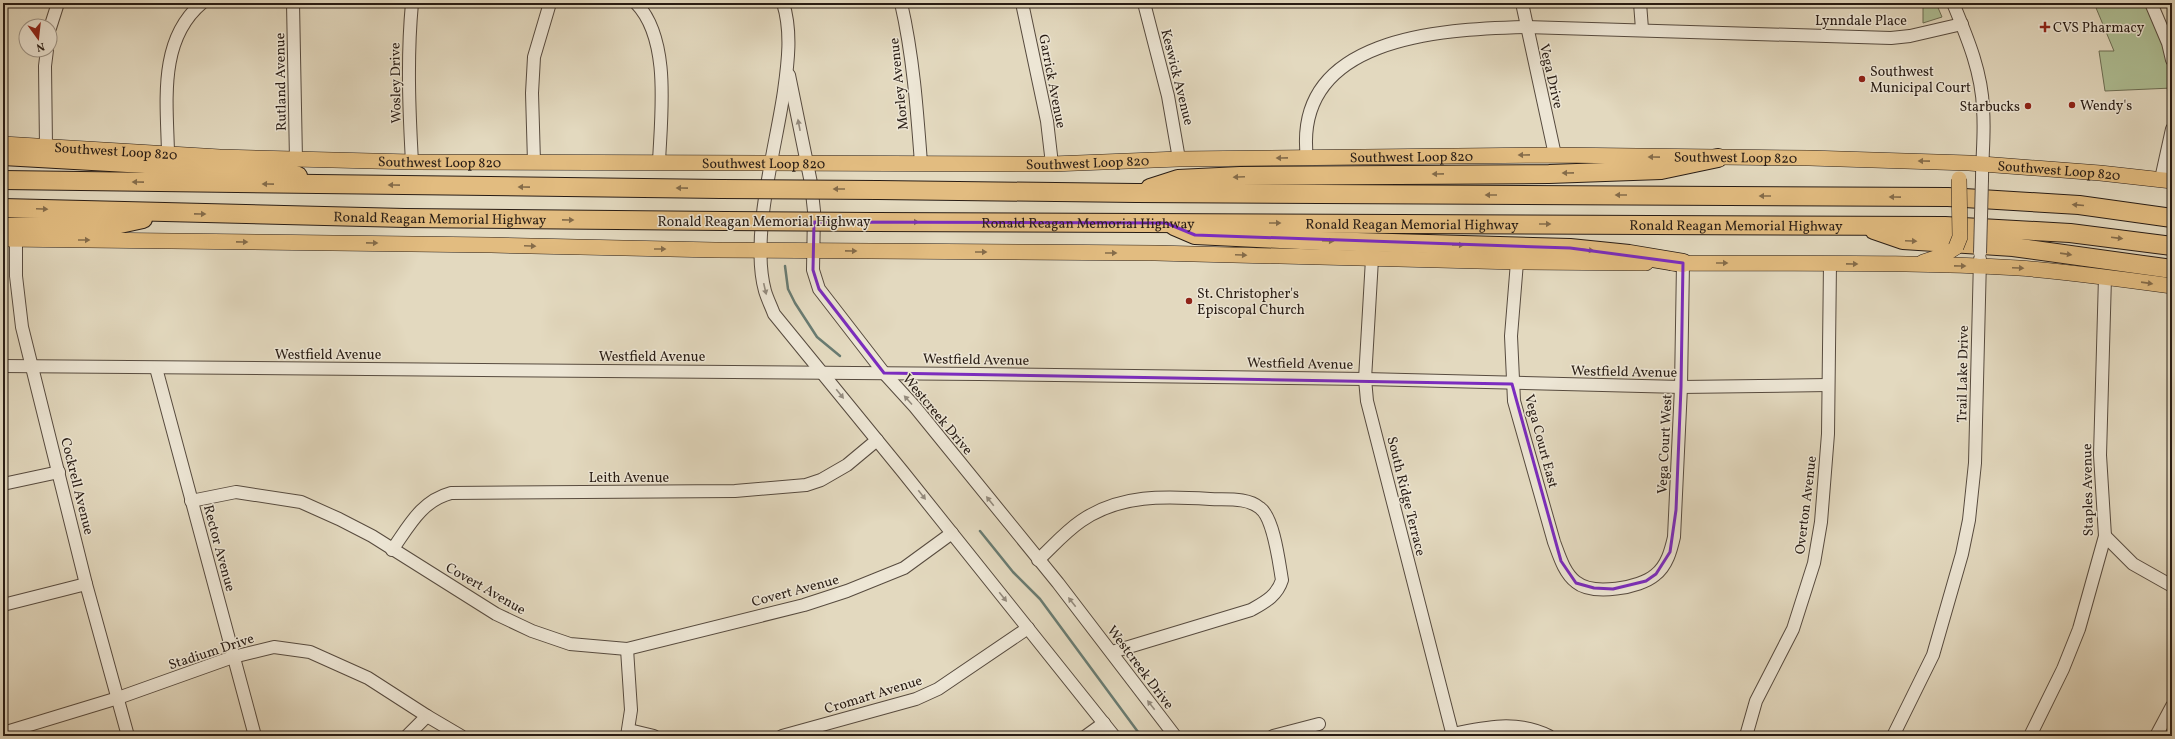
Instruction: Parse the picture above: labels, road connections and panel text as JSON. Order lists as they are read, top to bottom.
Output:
{
  "streets": {
    "highway": ["Ronald Reagan Memorial Highway"],
    "main road": ["Southwest Loop 820"],
    "street": [
      "Lynndale Place",
      "Vega Drive",
      "Keswick Avenue",
      "Garrick Avenue",
      "Rutland Avenue",
      "Wosley Drive",
      "Morley Avenue",
      "Westfield Avenue",
      "Trail Lake Drive",
      "Westcreek Drive",
      "Vega Court East",
      "Vega Court West",
      "Leith Avenue",
      "Cockrell Avenue",
      "Staples Avenue",
      "South Ridge Terrace",
      "Overton Avenue",
      "Rector Avenue",
      "Covert Avenue",
      "Stadium Drive",
      "Cromart Avenue"
    ]
  },
  "crossings": [
    ["Lynndale Place", "Vega Drive"],
    ["Lynndale Place", "Southwest Loop 820"],
    ["Lynndale Place", "Trail Lake Drive"],
    ["Vega Drive", "Southwest Loop 820"],
    ["Keswick Avenue", "Southwest Loop 820"],
    ["Garrick Avenue", "Southwest Loop 820"],
    ["Rutland Avenue", "Southwest Loop 820"],
    ["Wosley Drive", "Southwest Loop 820"],
    ["Morley Avenue", "Southwest Loop 820"],
    ["Southwest Loop 820", "Trail Lake Drive"],
    ["Southwest Loop 820", "Westcreek Drive"],
    ["Westfield Avenue", "Westcreek Drive"],
    ["Westfield Avenue", "Vega Court East"],
    ["Westfield Avenue", "Vega Court West"],
    ["Westfield Avenue", "Cockrell Avenue"],
    ["Westfield Avenue", "South Ridge Terrace"],
    ["Westfield Avenue", "Overton Avenue"],
    ["Westfield Avenue", "Rector Avenue"],
    ["Westcreek Drive", "Leith Avenue"],
    ["Westcreek Drive", "Covert Avenue"],
    ["Westcreek Drive", "Cromart Avenue"],
    ["Vega Court East", "Vega Court West"],
    ["Leith Avenue", "Covert Avenue"],
    ["Cockrell Avenue", "Stadium Drive"],
    ["Rector Avenue", "Covert Avenue"],
    ["Rector Avenue", "Stadium Drive"]
  ],
  "places": {
    "health": ["CVS Pharmacy"],
    "other": [
      "Southwest Municipal Court",
      "Wendy's",
      "Starbucks",
      "St. Christopher's Episcopal Church"
    ]
  },
  "north": "bottom"
}
